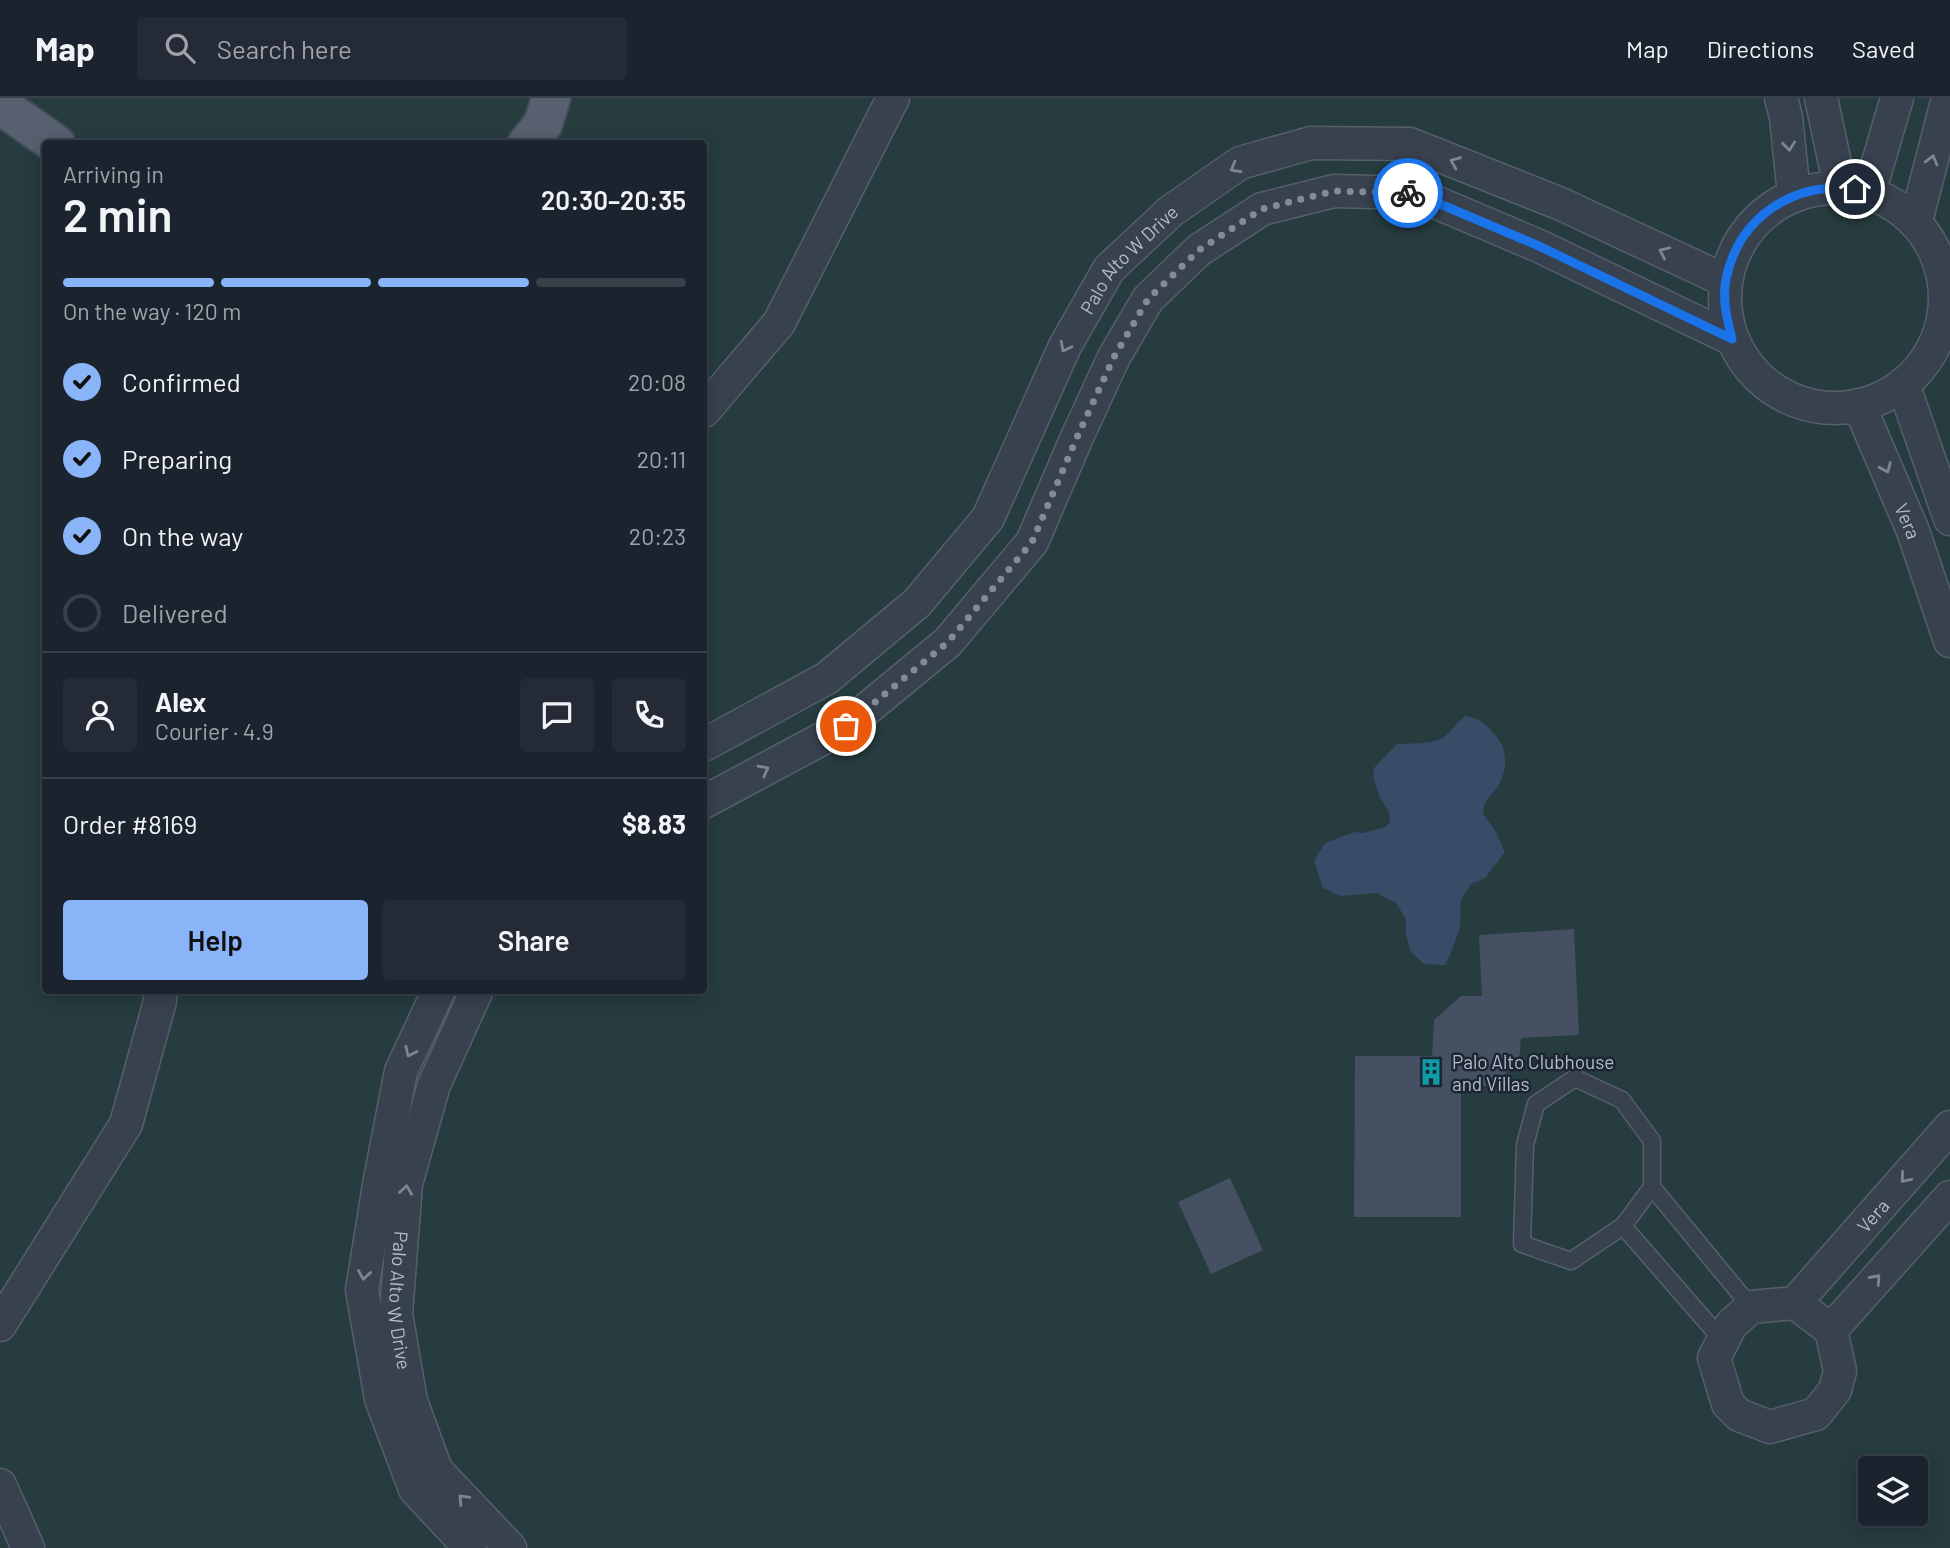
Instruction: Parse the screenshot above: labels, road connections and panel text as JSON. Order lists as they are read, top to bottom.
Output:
{
  "streets": {
    "street": ["Palo Alto W Drive", "Vera"]
  },
  "crossings": [
    ["Palo Alto W Drive", "Vera"]
  ],
  "one_way": ["Vera"],
  "places": {
    "building": ["Palo Alto Clubhouse and Villas"]
  },
  "page": {
    "header": "Map",
    "search": "Search here",
    "nav": ["Map", "Directions", "Saved"],
    "heading": ["2 min", "Arriving in", "20:30–20:35"],
    "panel": [
      "Alex",
      "Courier · 4.9",
      "Order #8169",
      "$8.83"
    ],
    "bar": "On the way · 120 m",
    "list": [
      ["Confirmed", "20:08"],
      ["Preparing", "20:11"],
      ["On the way", "20:23"],
      "Delivered"
    ],
    "buttons": ["Help", "Share"]
  }
}
